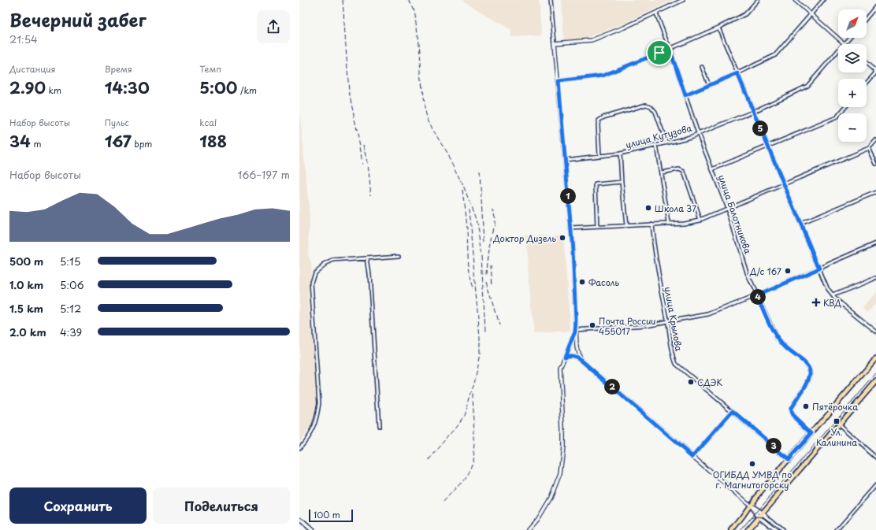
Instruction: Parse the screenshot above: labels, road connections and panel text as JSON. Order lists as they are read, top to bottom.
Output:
{
  "streets": {
    "street": ["улица Кутузова", "улица Болотникова", "улица Крылова"]
  },
  "crossings": [
    ["улица Кутузова", "улица Болотникова"]
  ],
  "places": {
    "other": [
      "Школа 37",
      "Доктор Дизель",
      "Д/с 167",
      "Фасоль",
      "Почта России 455017",
      "СДЭК",
      "Пятёрочка",
      "ОГИБДД УМВД по г. Магнитогорску"
    ],
    "health": ["КВД"],
    "transit": ["Ул. Калинина"]
  },
  "scale_bar": "100 m",
  "north": "top right",
  "page": {
    "heading": ["Вечерний забег", "21:54"],
    "map_buttons": ["+", "−"],
    "stats": [
      ["Дистанция", "2.90 km"],
      ["Время", "14:30"],
      ["Темп", "5:00 /km"],
      ["Набор высоты", "34 m"],
      ["Пульс", "167 bpm"],
      ["kcal", "188"]
    ],
    "pins": [
      "5",
      "1",
      "4",
      "2",
      "3"
    ],
    "chart": ["Набор высоты", "166–197 m"],
    "list": [
      {
        "name": "500 m",
        "note": "5:15"
      },
      {
        "name": "1.0 km",
        "note": "5:06"
      },
      {
        "name": "1.5 km",
        "note": "5:12"
      },
      {
        "name": "2.0 km",
        "note": "4:39"
      }
    ],
    "buttons": ["Сохранить", "Поделиться"],
    "scale": "100 m"
  }
}
